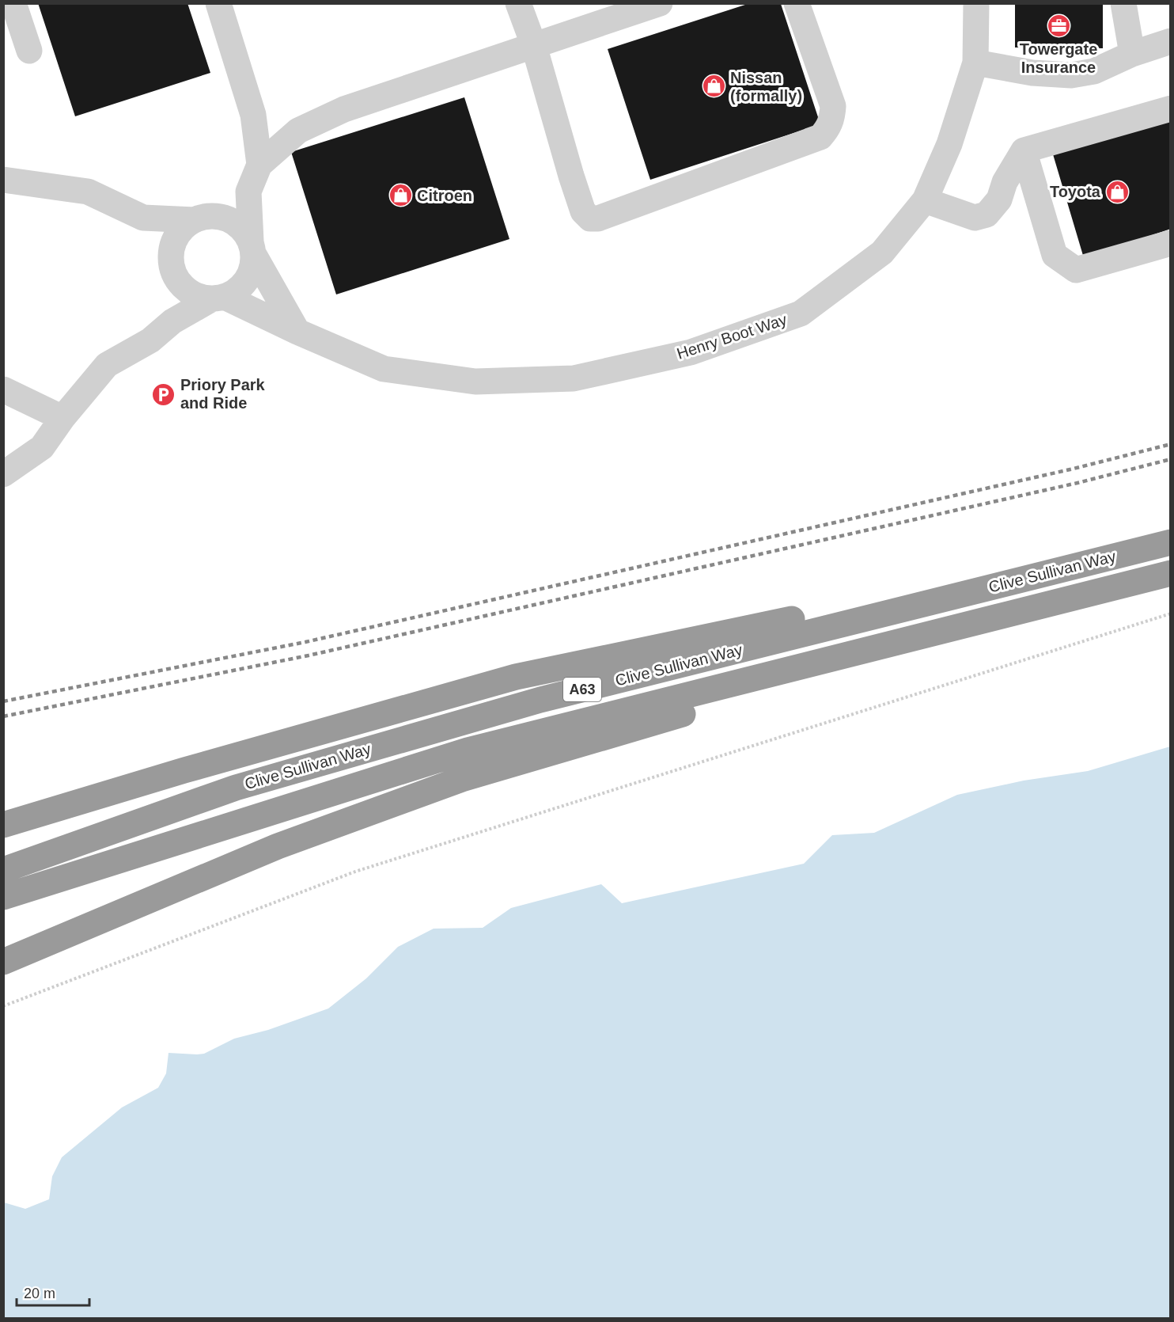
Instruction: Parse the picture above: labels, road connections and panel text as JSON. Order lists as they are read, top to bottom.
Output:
{
  "streets": {
    "highway": ["Clive Sullivan Way", "A63"],
    "street": ["Henry Boot Way"]
  },
  "places": {
    "office": ["Towergate Insurance"],
    "shop": ["Nissan (formally)", "Toyota", "Citroen"],
    "parking": ["Priory Park and Ride"]
  },
  "scale_bar": "20 m"
}
